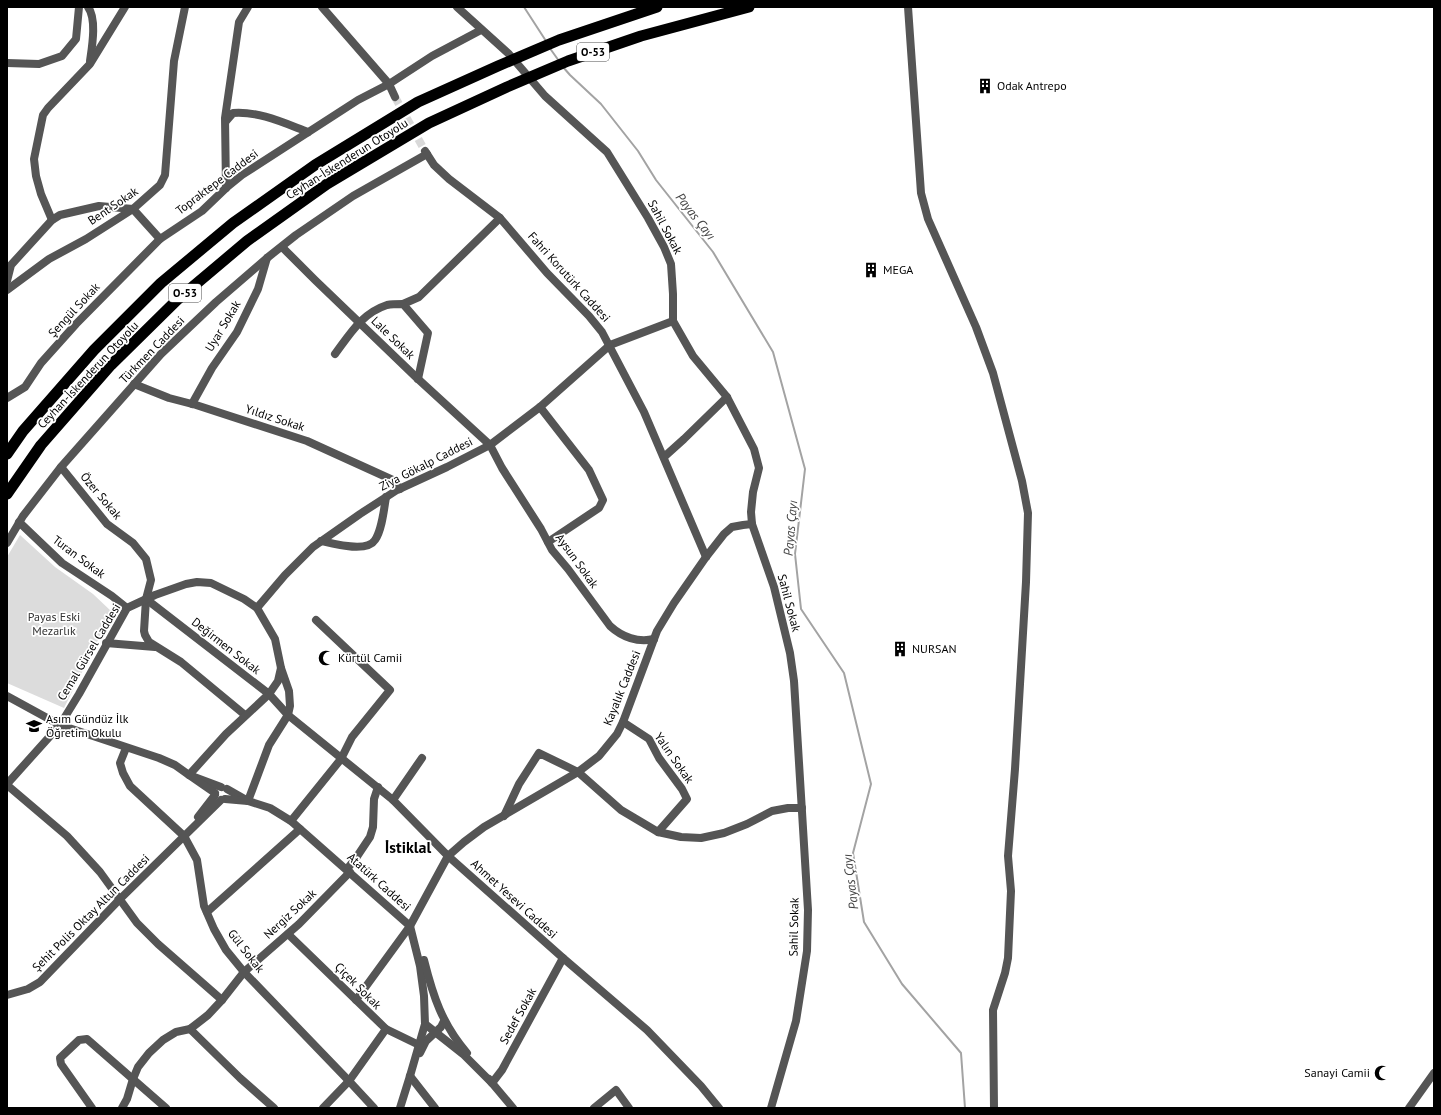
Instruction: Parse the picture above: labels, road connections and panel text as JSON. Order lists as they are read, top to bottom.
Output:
{
  "streets": {
    "highway": ["O-53", "Ceyhan-İskenderun Otoyolu"],
    "street": [
      "Topraktepe Caddesi",
      "Bent Sokak",
      "Sahil Sokak",
      "Fahri Korutürk Caddesi",
      "Şengül Sokak",
      "Uyar Sokak",
      "Lale Sokak",
      "Türkmen Caddesi",
      "Yıldız Sokak",
      "Ziya Gökalp Caddesi",
      "Özer Sokak",
      "Turan Sokak",
      "Aysun Sokak",
      "Değirmen Sokak",
      "Cemal Gürsel Caddesi",
      "Kayalık Caddesi",
      "Yalın Sokak",
      "Atatürk Caddesi",
      "Ahmet Yesevi Caddesi",
      "Şehit Polis Oktay Altun Caddesi",
      "Nergiz Sokak",
      "Gül Sokak",
      "Çiçek Sokak",
      "Sedef Sokak"
    ]
  },
  "crossings": [
    ["Topraktepe Caddesi", "Sahil Sokak"],
    ["Topraktepe Caddesi", "Şengül Sokak"],
    ["Sahil Sokak", "Kayalık Caddesi"],
    ["Fahri Korutürk Caddesi", "Türkmen Caddesi"],
    ["Fahri Korutürk Caddesi", "Ziya Gökalp Caddesi"],
    ["Fahri Korutürk Caddesi", "Kayalık Caddesi"],
    ["Uyar Sokak", "Türkmen Caddesi"],
    ["Uyar Sokak", "Yıldız Sokak"],
    ["Lale Sokak", "Türkmen Caddesi"],
    ["Lale Sokak", "Ziya Gökalp Caddesi"],
    ["Lale Sokak", "Aysun Sokak"],
    ["Türkmen Caddesi", "Yıldız Sokak"],
    ["Türkmen Caddesi", "Özer Sokak"],
    ["Türkmen Caddesi", "Turan Sokak"],
    ["Yıldız Sokak", "Ziya Gökalp Caddesi"],
    ["Ziya Gökalp Caddesi", "Aysun Sokak"],
    ["Ziya Gökalp Caddesi", "Cemal Gürsel Caddesi"],
    ["Özer Sokak", "Değirmen Sokak"],
    ["Özer Sokak", "Cemal Gürsel Caddesi"],
    ["Turan Sokak", "Cemal Gürsel Caddesi"],
    ["Aysun Sokak", "Kayalık Caddesi"],
    ["Değirmen Sokak", "Cemal Gürsel Caddesi"],
    ["Değirmen Sokak", "Ahmet Yesevi Caddesi"],
    ["Cemal Gürsel Caddesi", "Atatürk Caddesi"],
    ["Cemal Gürsel Caddesi", "Ahmet Yesevi Caddesi"],
    ["Kayalık Caddesi", "Yalın Sokak"],
    ["Kayalık Caddesi", "Atatürk Caddesi"],
    ["Kayalık Caddesi", "Ahmet Yesevi Caddesi"],
    ["Kayalık Caddesi", "Çiçek Sokak"],
    ["Atatürk Caddesi", "Şehit Polis Oktay Altun Caddesi"],
    ["Atatürk Caddesi", "Nergiz Sokak"],
    ["Atatürk Caddesi", "Gül Sokak"],
    ["Atatürk Caddesi", "Çiçek Sokak"],
    ["Ahmet Yesevi Caddesi", "Nergiz Sokak"],
    ["Ahmet Yesevi Caddesi", "Sedef Sokak"],
    ["Şehit Polis Oktay Altun Caddesi", "Gül Sokak"],
    ["Nergiz Sokak", "Gül Sokak"],
    ["Nergiz Sokak", "Çiçek Sokak"]
  ],
  "districts": ["İstiklal"],
  "water": ["Payas Çayı"],
  "parks": ["Payas Eski Mezarlık"],
  "places": {
    "building": ["Odak Antrepo", "MEGA", "NURSAN"],
    "mosque": ["Kürtül Camii", "Sanayi Camii"],
    "school or university": ["Asım Gündüz İlk Öğretim Okulu"]
  }
}
